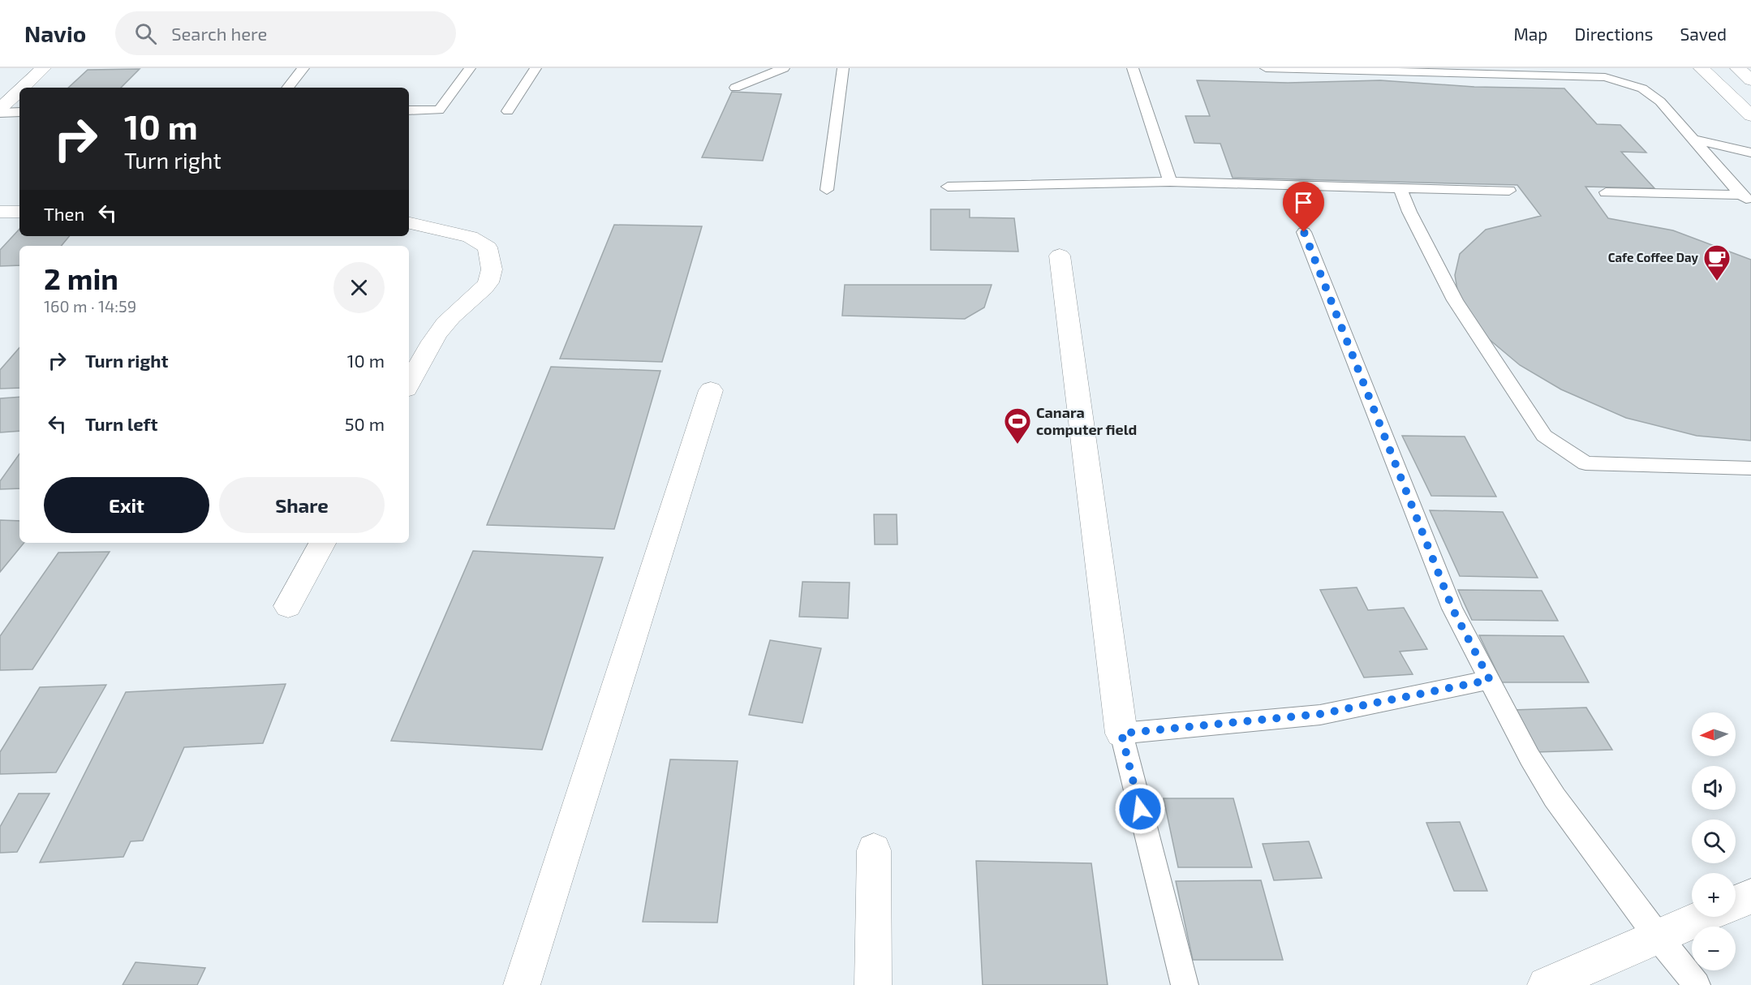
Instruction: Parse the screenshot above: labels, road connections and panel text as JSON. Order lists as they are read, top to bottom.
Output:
{
  "places": {
    "cafe": ["Cafe Coffee Day"],
    "sports": ["Canara computer field"]
  },
  "north": "left",
  "page": {
    "header": "Navio",
    "search": "Search here",
    "nav": ["Map", "Directions", "Saved"],
    "turn": ["10 m", "Turn right"],
    "then": "Then",
    "heading": ["2 min", "160 m · 14:59"],
    "list": [
      {
        "name": "Turn right",
        "value": "10 m"
      },
      {
        "name": "Turn left",
        "value": "50 m"
      }
    ],
    "buttons": ["Exit", "Share"],
    "map_buttons": ["+", "−"]
  }
}
